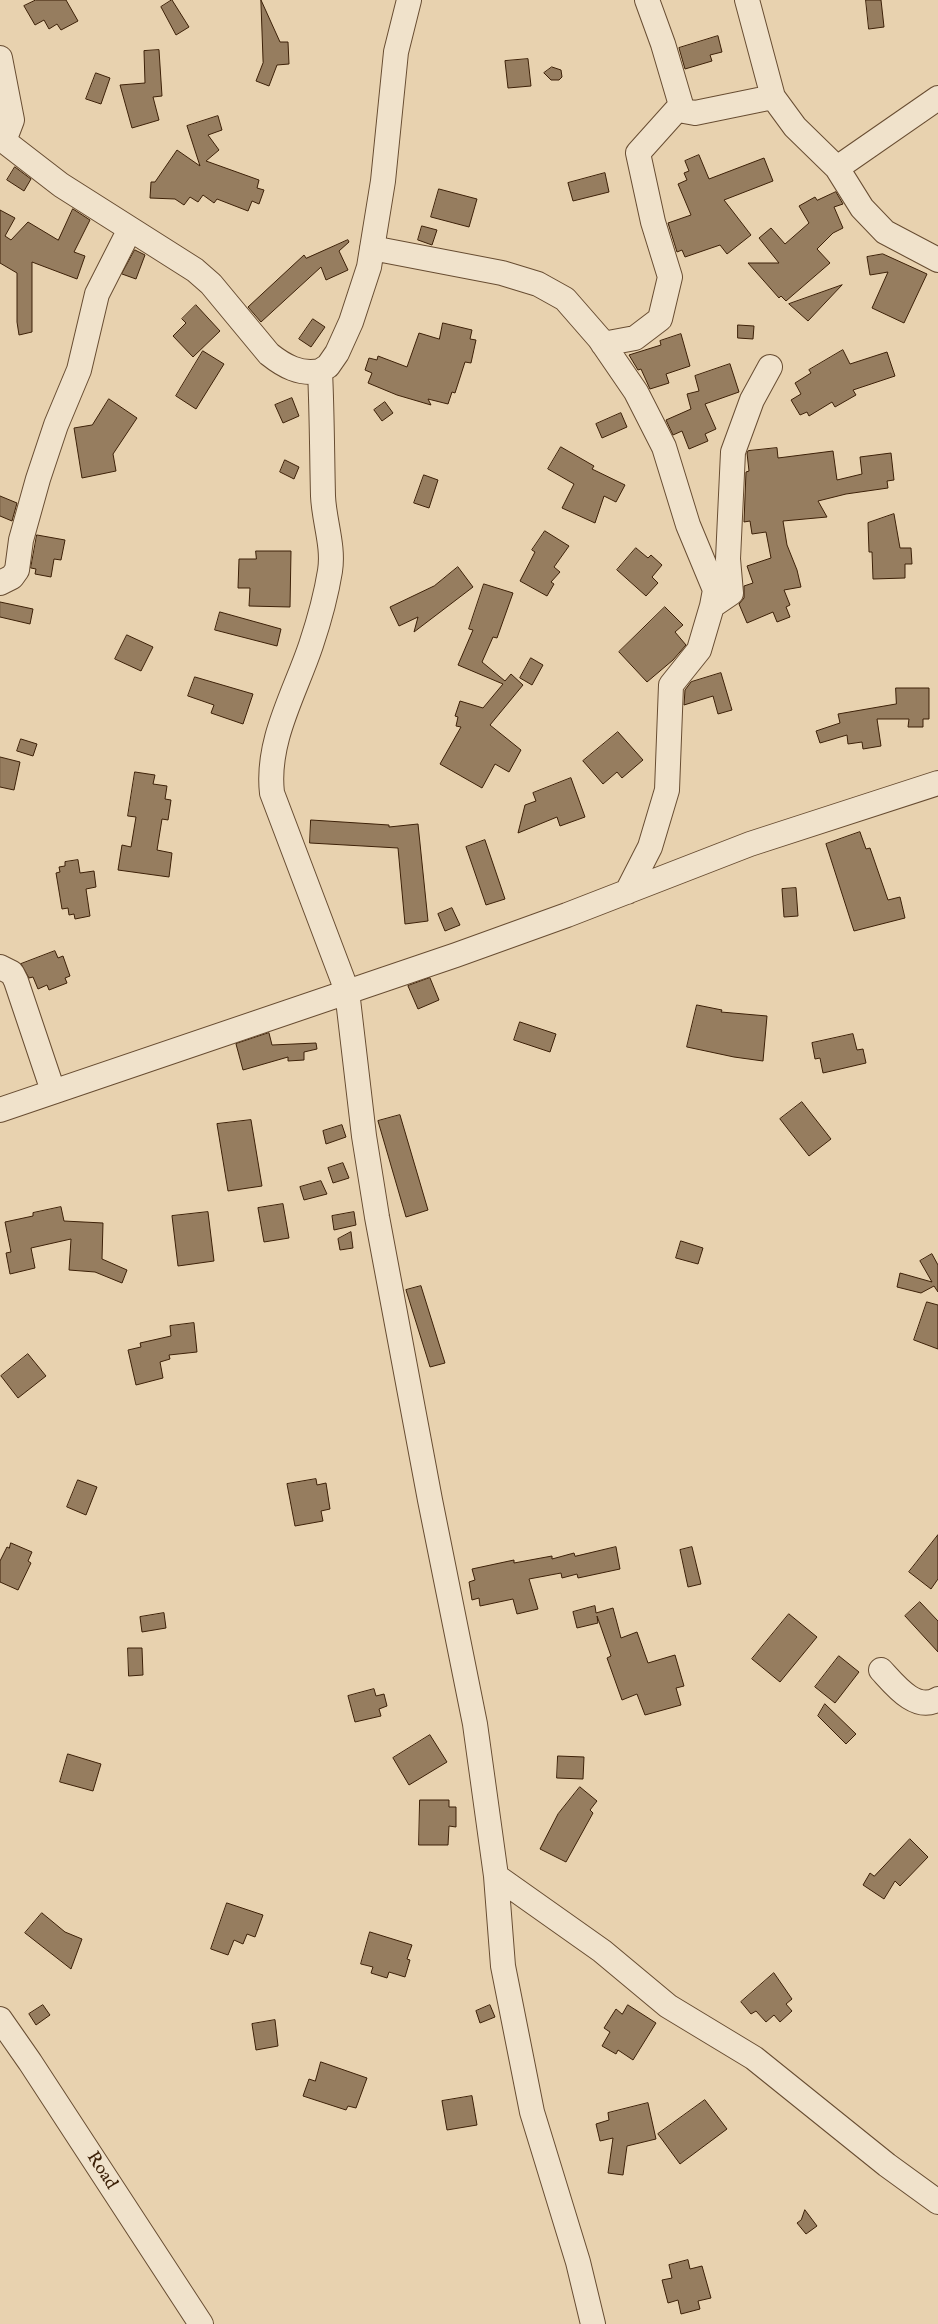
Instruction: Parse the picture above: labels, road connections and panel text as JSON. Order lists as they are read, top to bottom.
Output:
{
  "streets": {
    "street": ["Road"]
  }
}
